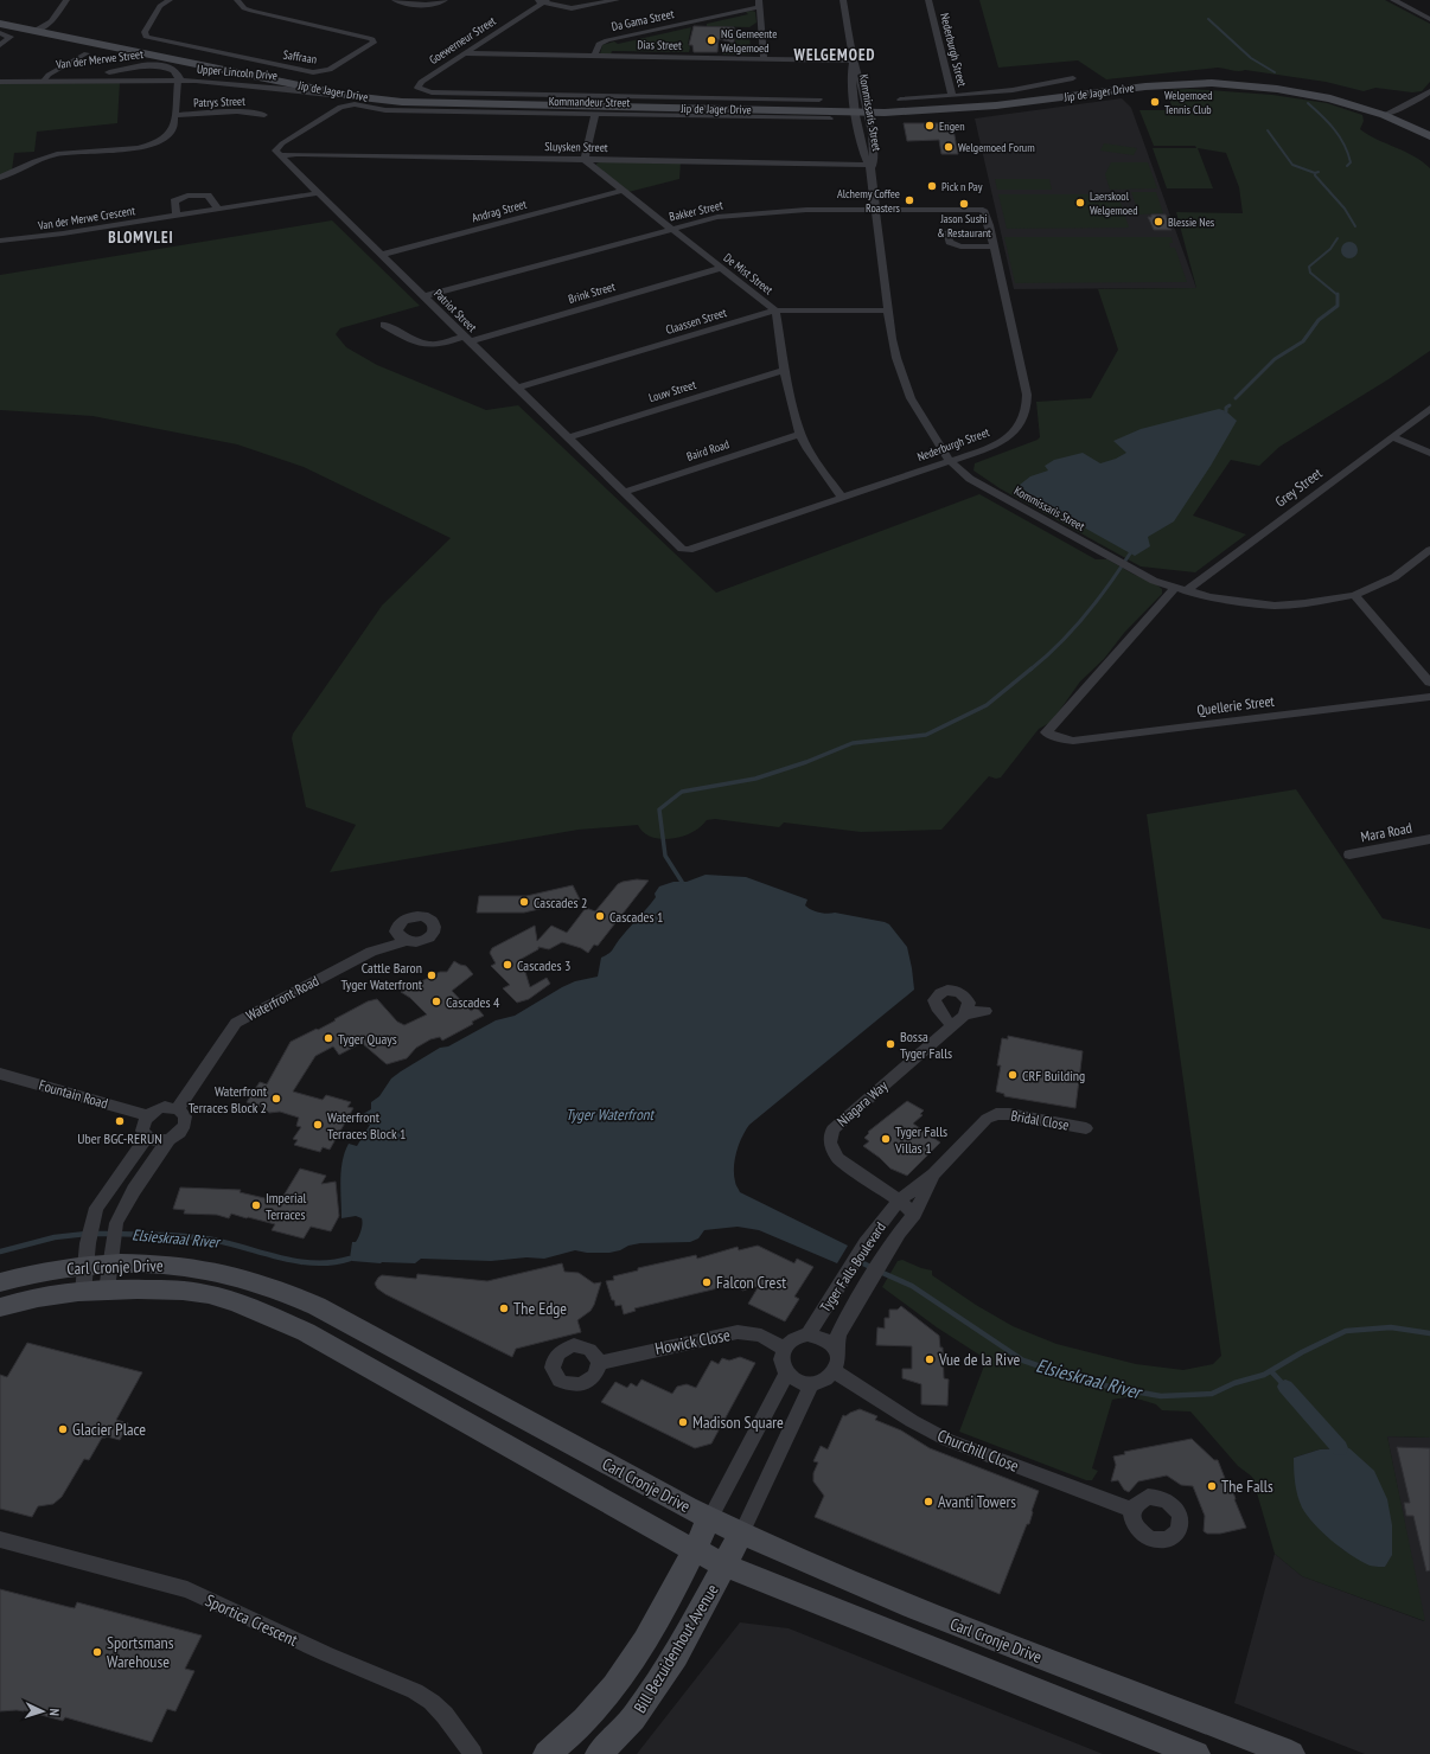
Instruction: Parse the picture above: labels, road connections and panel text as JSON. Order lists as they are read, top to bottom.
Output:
{
  "streets": {
    "main road": ["Jip de Jager Drive", "Carl Cronje Drive", "Bill Bezuidenhout Avenue"],
    "street": [
      "Da Gama Street",
      "Goewerneur Street",
      "Dias Street",
      "Nederburgh Street",
      "Saffraan",
      "Van der Merwe Street",
      "Upper Lincoln Drive",
      "Patrys Street",
      "Kommandeur Street",
      "Kommissaris Street",
      "Sluysken Street",
      "Andrag Street",
      "Bakker Street",
      "Van der Merwe Crescent",
      "De Mist Street",
      "Brink Street",
      "Patriot Street",
      "Claassen Street",
      "Louw Street",
      "Baird Road",
      "Grey Street",
      "Quellerie Street",
      "Mara Road",
      "Waterfront Road",
      "Fountain Road",
      "Niagara Way",
      "Bridal Close",
      "Tyger Falls Boulevard",
      "Howick Close",
      "Churchill Close",
      "Sportica Crescent"
    ]
  },
  "crossings": [
    ["Da Gama Street", "Dias Street"],
    ["Goewerneur Street", "Dias Street"],
    ["Goewerneur Street", "Kommandeur Street"],
    ["Dias Street", "Kommissaris Street"],
    ["Nederburgh Street", "Kommissaris Street"],
    ["Nederburgh Street", "Bakker Street"],
    ["Nederburgh Street", "De Mist Street"],
    ["Nederburgh Street", "Patriot Street"],
    ["Van der Merwe Street", "Upper Lincoln Drive"],
    ["Upper Lincoln Drive", "Jip de Jager Drive"],
    ["Upper Lincoln Drive", "Kommandeur Street"],
    ["Jip de Jager Drive", "Kommandeur Street"],
    ["Jip de Jager Drive", "Kommissaris Street"],
    ["Kommissaris Street", "Sluysken Street"],
    ["Kommissaris Street", "Bakker Street"],
    ["Kommissaris Street", "Claassen Street"],
    ["Kommissaris Street", "Grey Street"],
    ["Sluysken Street", "De Mist Street"],
    ["Sluysken Street", "Patriot Street"],
    ["Andrag Street", "De Mist Street"],
    ["Andrag Street", "Patriot Street"],
    ["Bakker Street", "De Mist Street"],
    ["Bakker Street", "Patriot Street"],
    ["Van der Merwe Crescent", "Patriot Street"],
    ["De Mist Street", "Brink Street"],
    ["De Mist Street", "Claassen Street"],
    ["De Mist Street", "Louw Street"],
    ["De Mist Street", "Baird Road"],
    ["Brink Street", "Patriot Street"],
    ["Patriot Street", "Claassen Street"],
    ["Patriot Street", "Louw Street"],
    ["Patriot Street", "Baird Road"],
    ["Grey Street", "Quellerie Street"],
    ["Waterfront Road", "Fountain Road"],
    ["Niagara Way", "Tyger Falls Boulevard"],
    ["Bridal Close", "Tyger Falls Boulevard"],
    ["Carl Cronje Drive", "Bill Bezuidenhout Avenue"],
    ["Tyger Falls Boulevard", "Howick Close"],
    ["Tyger Falls Boulevard", "Churchill Close"],
    ["Howick Close", "Churchill Close"]
  ],
  "districts": ["WELGEMOED", "BLOMVLEI"],
  "water": ["Tyger Waterfront", "Elsieskraal River"],
  "places": [
    "NG Gemeente Welgemoed",
    "Welgemoed Tennis Club",
    "Engen",
    "Welgemoed Forum",
    "Pick n Pay",
    "Alchemy Coffee Roasters",
    "Laerskool Welgemoed",
    "Jason Sushi & Restaurant",
    "Blessie Nes",
    "Cascades 2",
    "Cascades 1",
    "Cascades 3",
    "Cattle Baron Tyger Waterfront",
    "Cascades 4",
    "Tyger Quays",
    "Bossa Tyger Falls",
    "CRF Building",
    "Waterfront Terraces Block 2",
    "Uber BGC-RERUN",
    "Waterfront Terraces Block 1",
    "Tyger Falls Villas 1",
    "Imperial Terraces",
    "Falcon Crest",
    "The Edge",
    "Vue de la Rive",
    "Madison Square",
    "Glacier Place",
    "The Falls",
    "Avanti Towers",
    "Sportsmans Warehouse"
  ],
  "north": "right"
}
